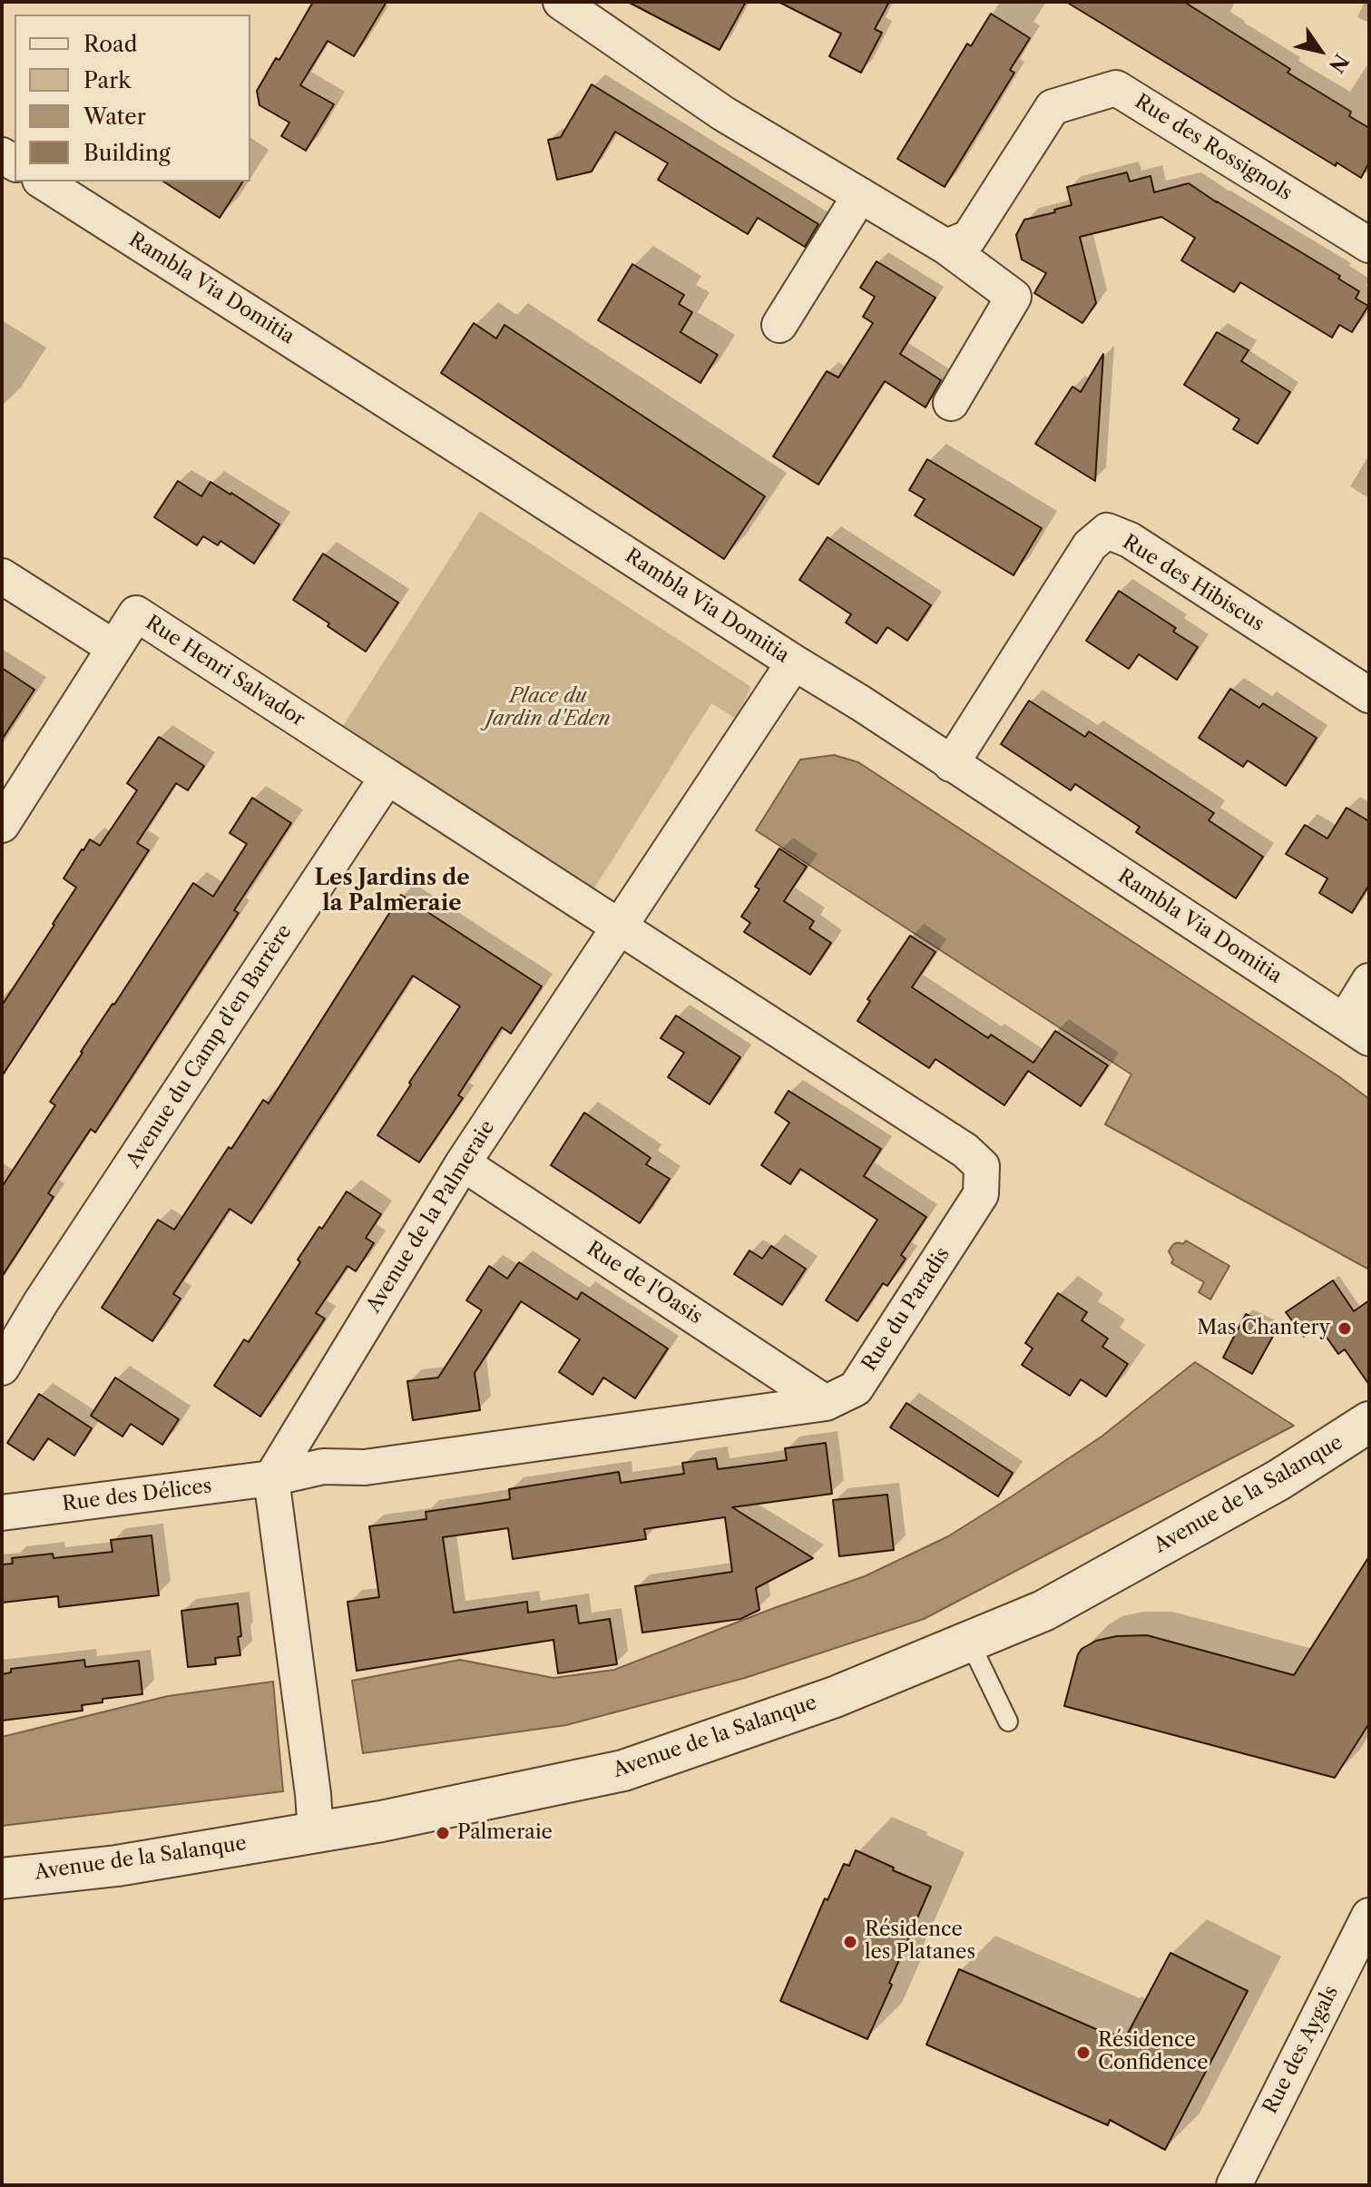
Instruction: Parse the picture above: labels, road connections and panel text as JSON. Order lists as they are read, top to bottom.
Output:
{
  "streets": {
    "street": [
      "Rue des Rossignols",
      "Rambla Via Domitia",
      "Rue des Hibiscus",
      "Rue Henri Salvador",
      "Avenue du Camp d'en Barrère",
      "Avenue de la Palmeraie",
      "Rue de l'Oasis",
      "Rue du Paradis",
      "Avenue de la Salanque",
      "Rue des Délices",
      "Rue des Aygals"
    ]
  },
  "crossings": [
    ["Rambla Via Domitia", "Rue des Hibiscus"],
    ["Rambla Via Domitia", "Avenue de la Palmeraie"],
    ["Rue Henri Salvador", "Avenue du Camp d'en Barrère"],
    ["Avenue de la Palmeraie", "Rue de l'Oasis"],
    ["Avenue de la Palmeraie", "Rue du Paradis"],
    ["Avenue de la Palmeraie", "Rue des Délices"],
    ["Rue de l'Oasis", "Rue du Paradis"],
    ["Rue du Paradis", "Rue des Délices"]
  ],
  "districts": ["Les Jardins de la Palmeraie"],
  "parks": ["Place du Jardin d'Eden"],
  "places": [
    "Mas Chantery",
    "Palmeraie",
    "Résidence les Platanes",
    "Résidence Confidence"
  ],
  "legend": [
    "Road",
    "Park",
    "Water",
    "Building"
  ],
  "north": "bottom right"
}
